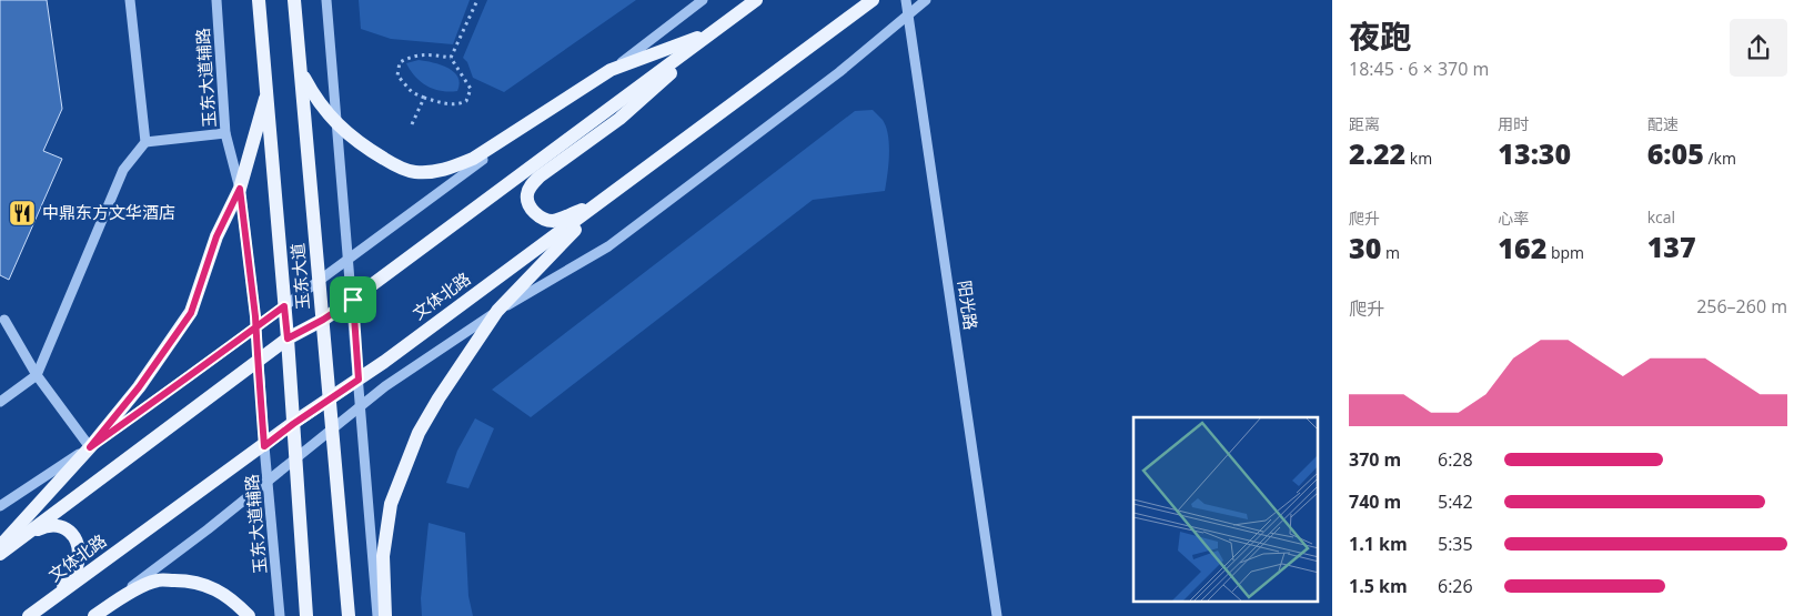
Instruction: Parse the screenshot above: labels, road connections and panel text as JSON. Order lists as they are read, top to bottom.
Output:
{
  "streets": {
    "main road": ["玉东大道", "文体北路"],
    "street": ["玉东大道辅路", "阳光路"]
  },
  "crossings": [
    ["玉东大道辅路", "文体北路"],
    ["玉东大道", "文体北路"]
  ],
  "places": {
    "restaurant": ["中鼎东方文华酒店"]
  },
  "page": {
    "heading": ["夜跑", "18:45 · 6 × 370 m"],
    "stats": [
      ["距离", "2.22 km"],
      ["用时", "13:30"],
      ["配速", "6:05 /km"],
      ["爬升", "30 m"],
      ["心率", "162 bpm"],
      ["kcal", "137"]
    ],
    "chart": ["爬升", "256–260 m"],
    "list": [
      {
        "name": "370 m",
        "note": "6:28"
      },
      {
        "name": "740 m",
        "note": "5:42"
      },
      {
        "name": "1.1 km",
        "note": "5:35"
      },
      {
        "name": "1.5 km",
        "note": "6:26"
      }
    ]
  }
}
